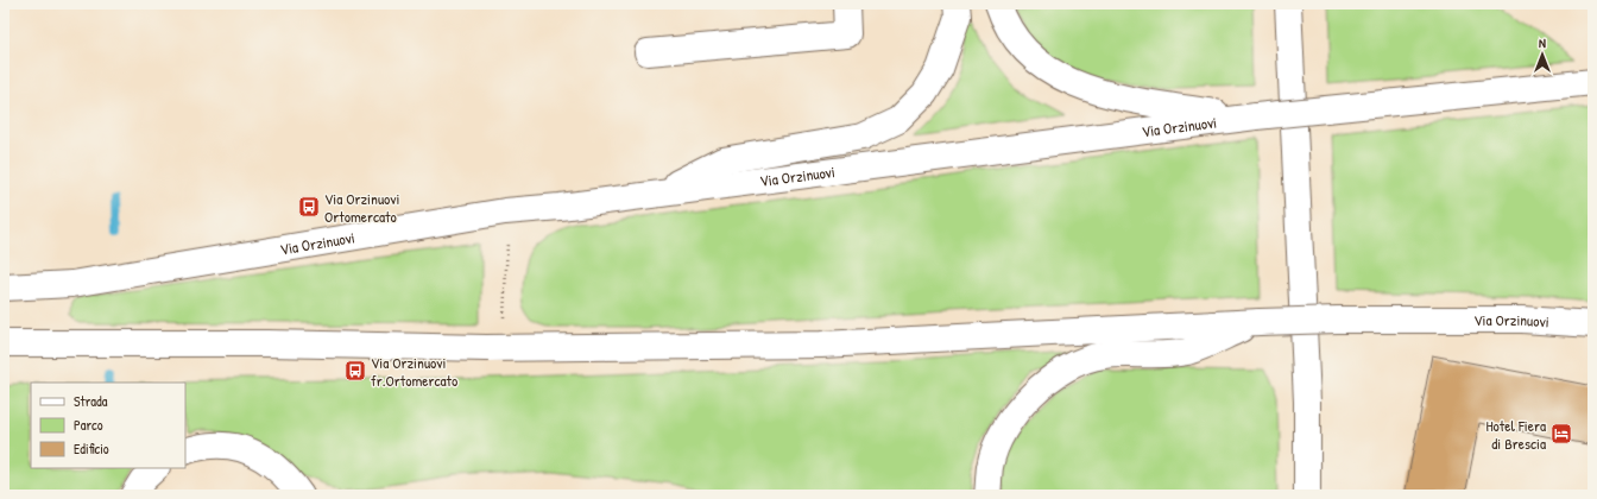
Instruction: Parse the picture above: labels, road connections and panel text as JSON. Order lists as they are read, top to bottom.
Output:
{
  "streets": {
    "main road": ["Via Orzinuovi"]
  },
  "places": {
    "bus stop": ["Via Orzinuovi Ortomercato", "Via Orzinuovi fr.Ortomercato"],
    "hotel": ["Hotel Fiera di Brescia"]
  },
  "legend": ["Strada", "Parco", "Edificio"],
  "north": "top"
}
